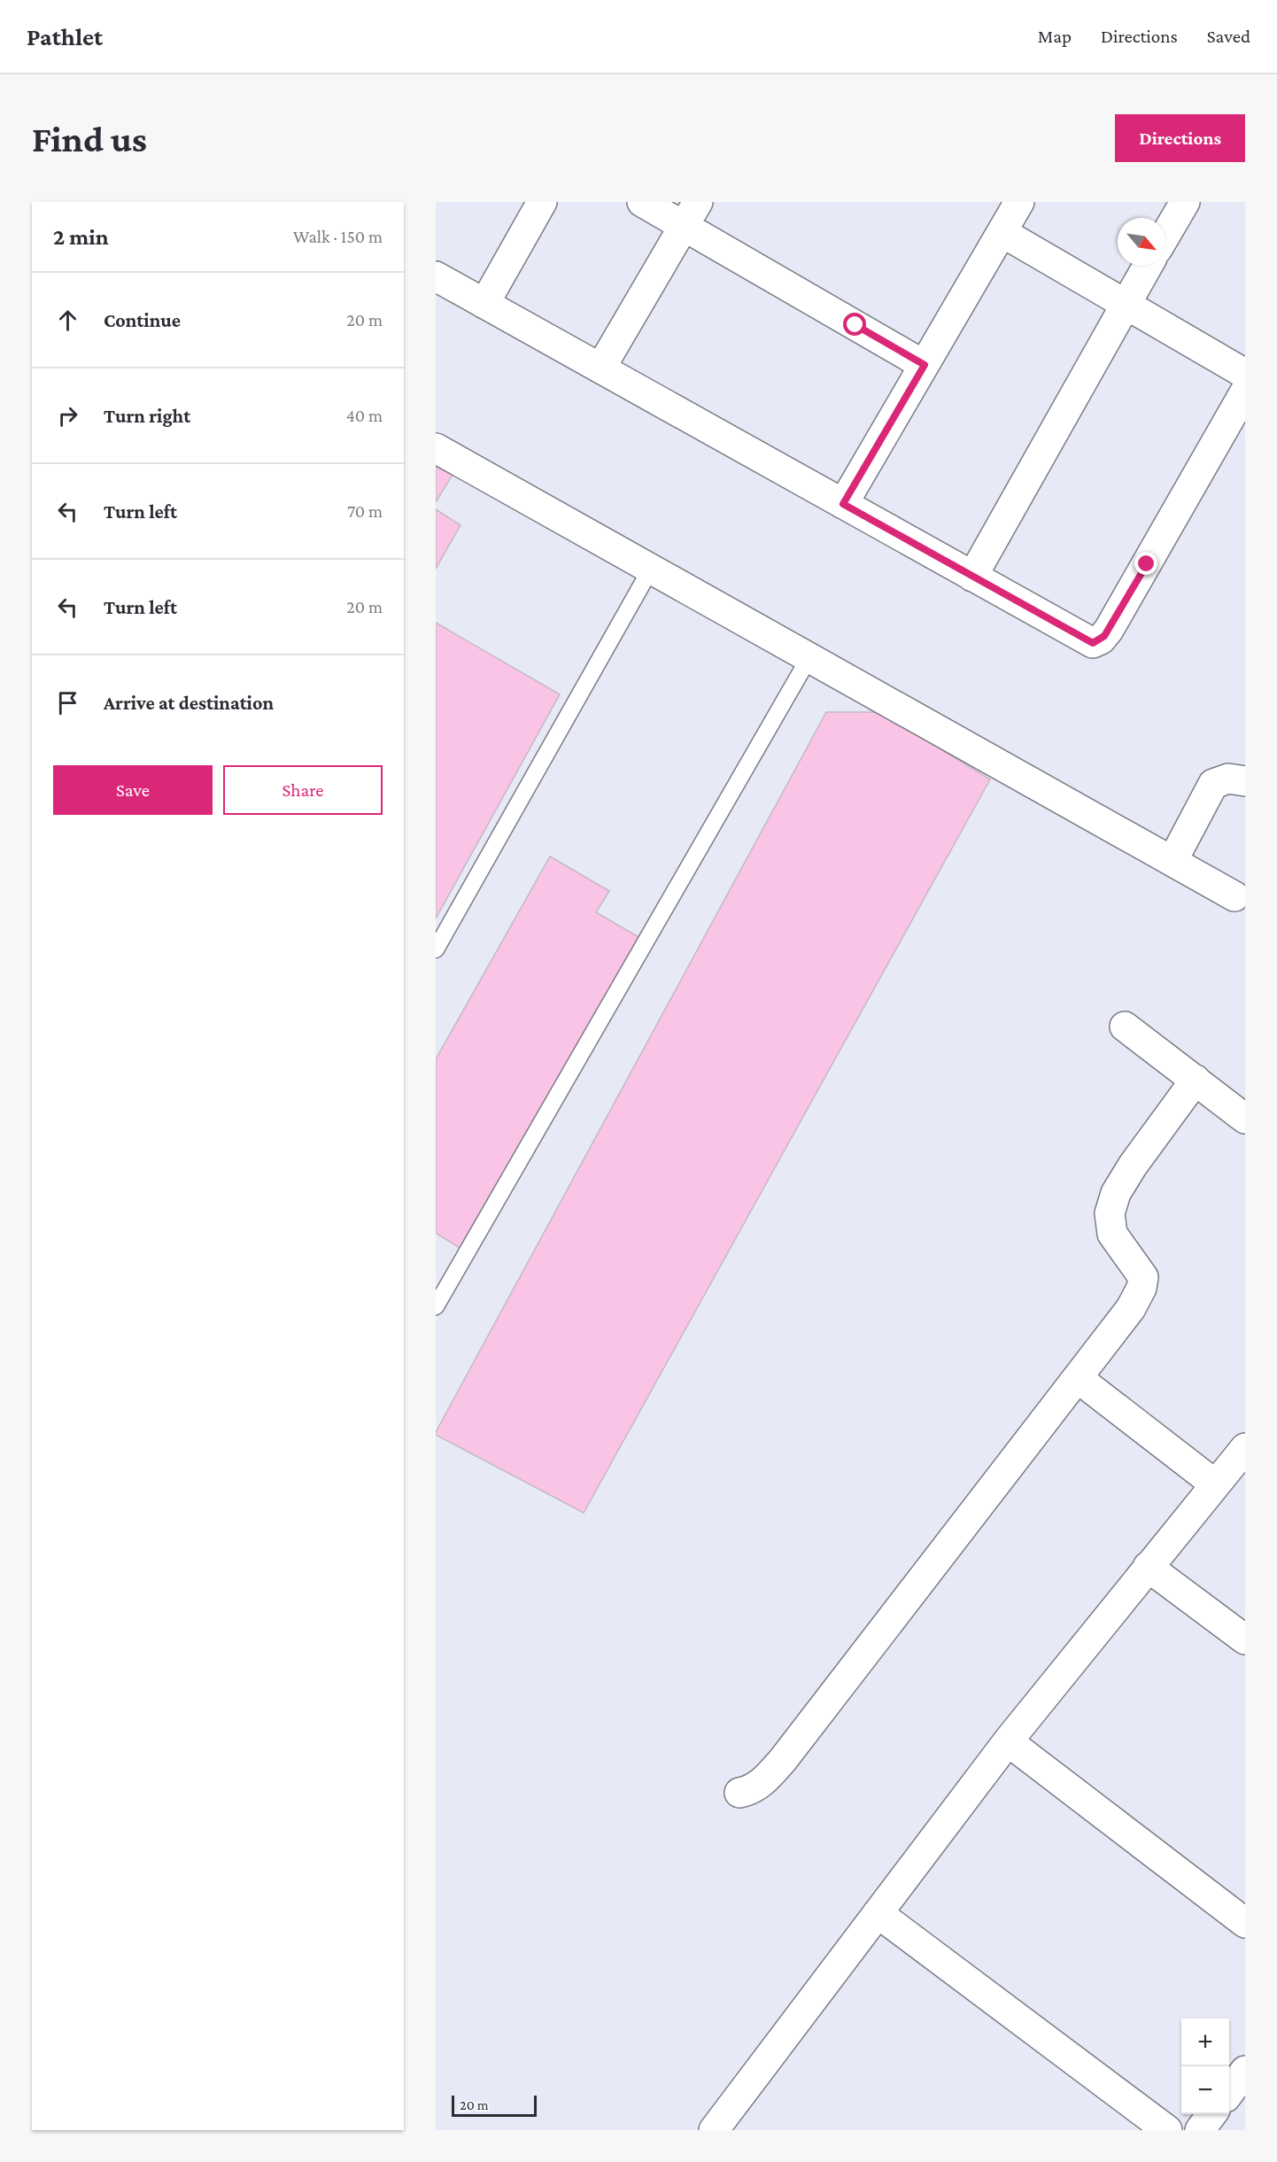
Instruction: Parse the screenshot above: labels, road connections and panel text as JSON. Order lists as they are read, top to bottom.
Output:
{
  "scale_bar": "20 m",
  "north": "bottom right",
  "page": {
    "header": "Pathlet",
    "nav": ["Map", "Directions", "Saved"],
    "buttons": [
      "Directions",
      ["Save", "Share"]
    ],
    "title": "Find us",
    "heading": ["2 min", "Walk · 150 m"],
    "list": [
      ["Continue", "20 m"],
      ["Turn right", "40 m"],
      ["Turn left", "70 m"],
      ["Turn left", "20 m"],
      "Arrive at destination"
    ],
    "map_buttons": ["+", "−"],
    "scale": "20 m"
  }
}
